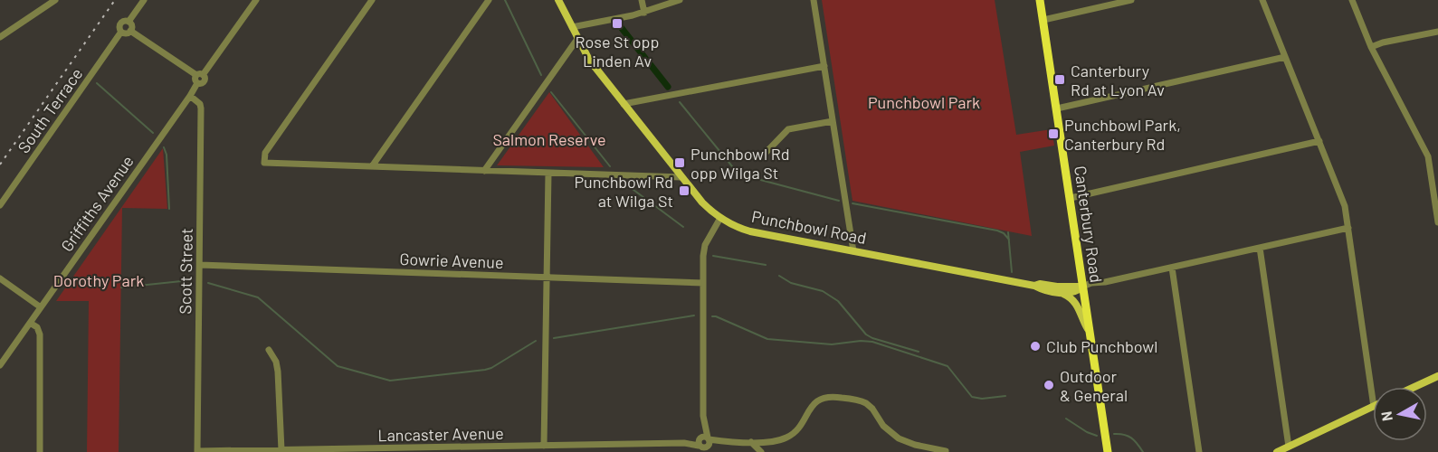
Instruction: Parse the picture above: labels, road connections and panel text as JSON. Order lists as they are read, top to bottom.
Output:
{
  "streets": {
    "highway": ["Canterbury Road"],
    "main road": ["Punchbowl Road"],
    "street": [
      "South Terrace",
      "Griffiths Avenue",
      "Gowrie Avenue",
      "Scott Street",
      "Lancaster Avenue"
    ]
  },
  "crossings": [
    ["Griffiths Avenue", "Scott Street"],
    ["Canterbury Road", "Punchbowl Road"],
    ["Gowrie Avenue", "Scott Street"],
    ["Scott Street", "Lancaster Avenue"]
  ],
  "parks": ["Punchbowl Park", "Salmon Reserve", "Dorothy Park"],
  "places": {
    "transit": [
      "Rose St opp Linden Av",
      "Canterbury Rd at Lyon Av",
      "Punchbowl Park, Canterbury Rd",
      "Punchbowl Rd opp Wilga St",
      "Punchbowl Rd at Wilga St"
    ],
    "other": ["Club Punchbowl", "Outdoor & General"]
  },
  "north": "left"
}
